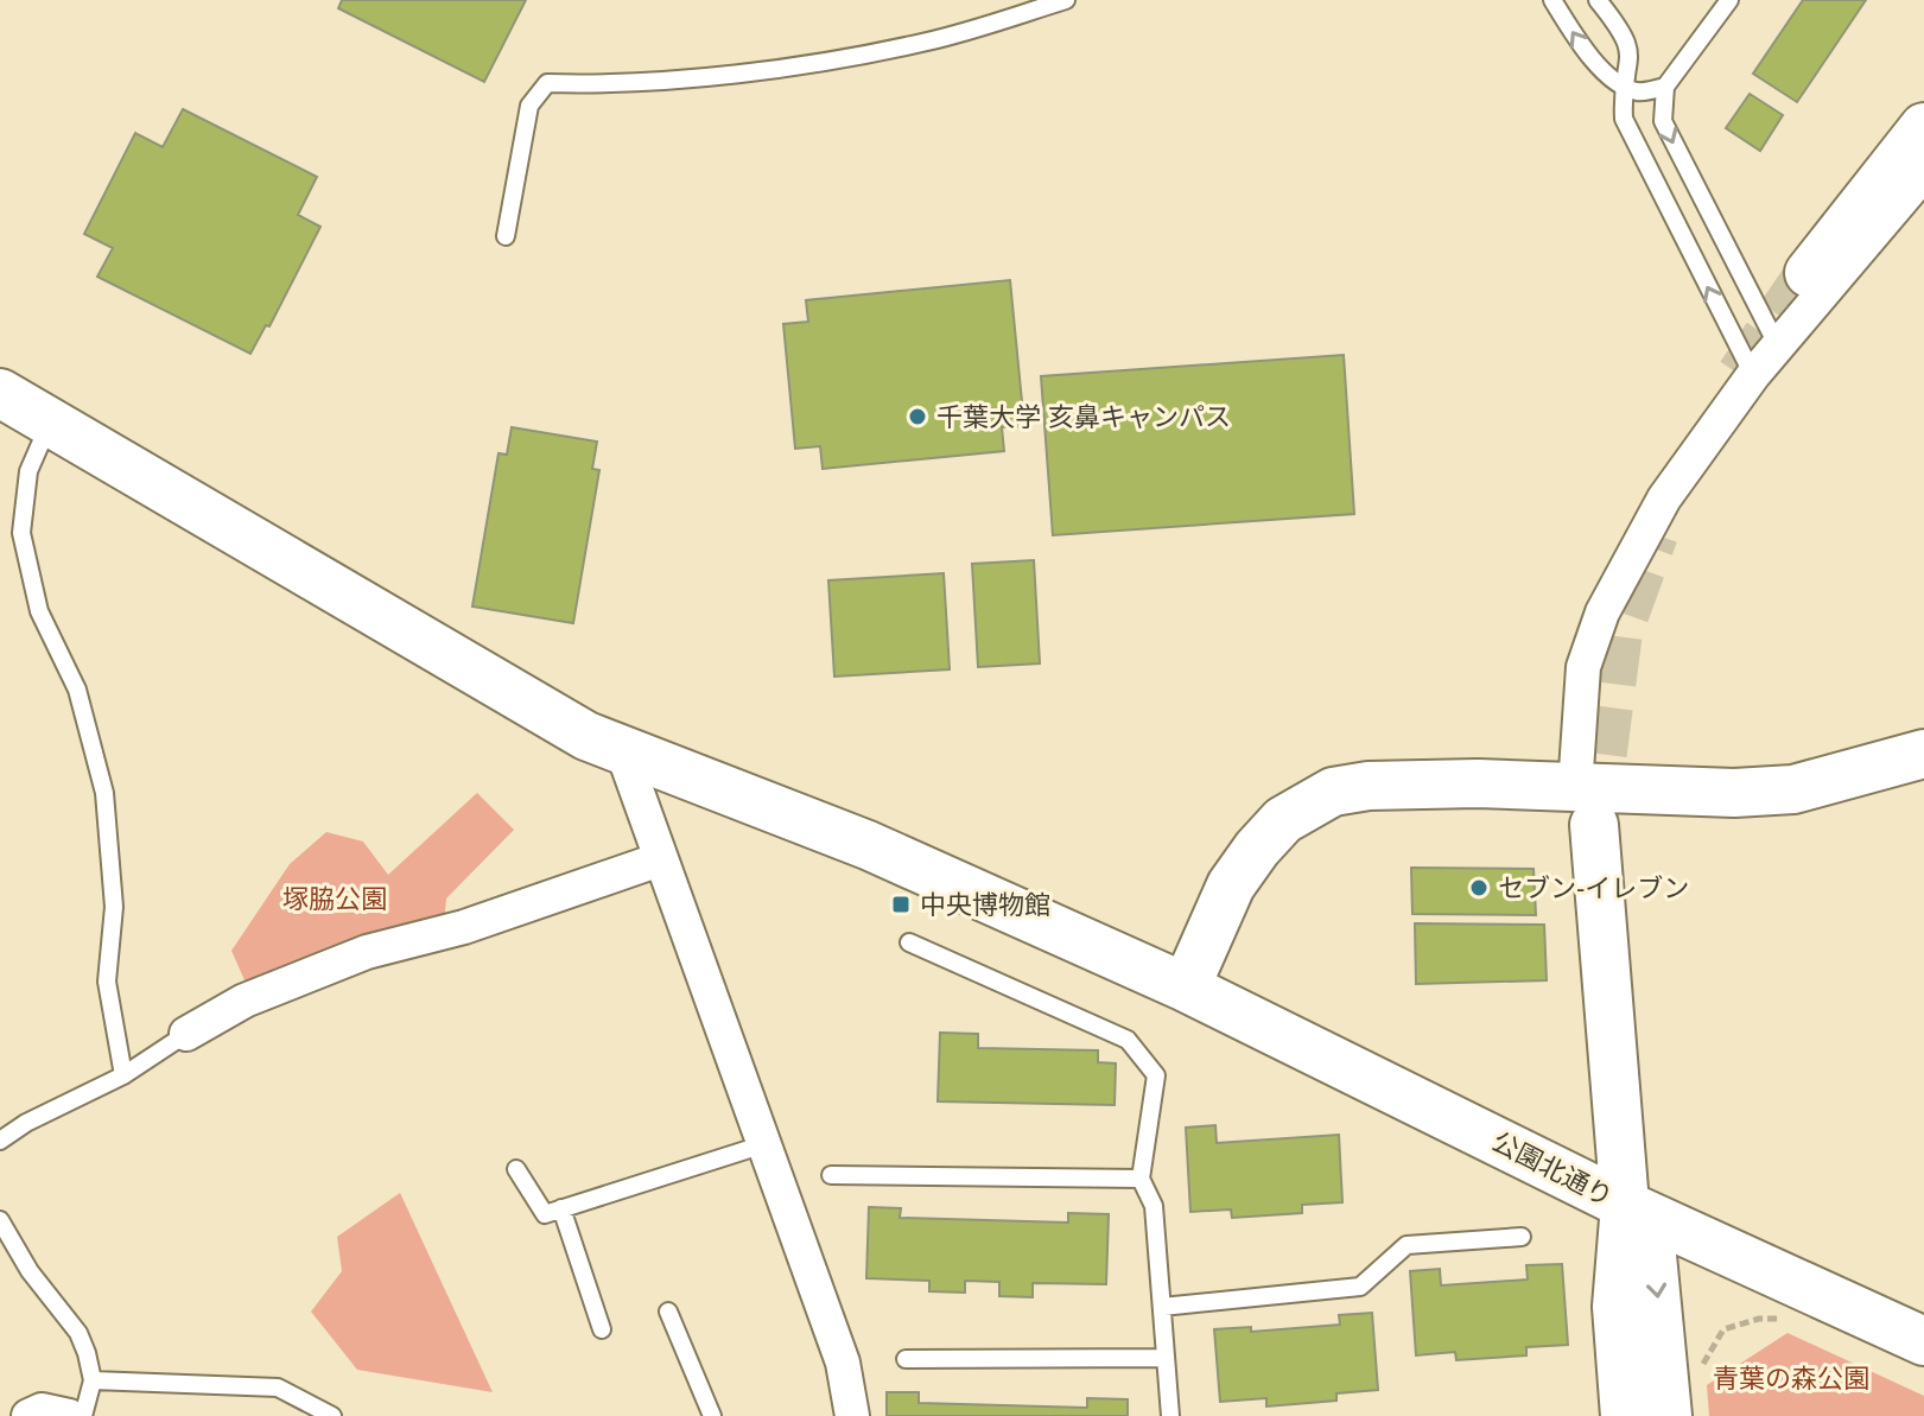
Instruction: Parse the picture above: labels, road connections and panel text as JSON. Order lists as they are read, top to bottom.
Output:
{
  "streets": {
    "street": ["公園北通り"]
  },
  "parks": ["塚脇公園", "青葉の森公園"],
  "places": {
    "other": ["千葉大学 亥鼻キャンパス", "セブン-イレブン"],
    "transit": ["中央博物館"]
  }
}
